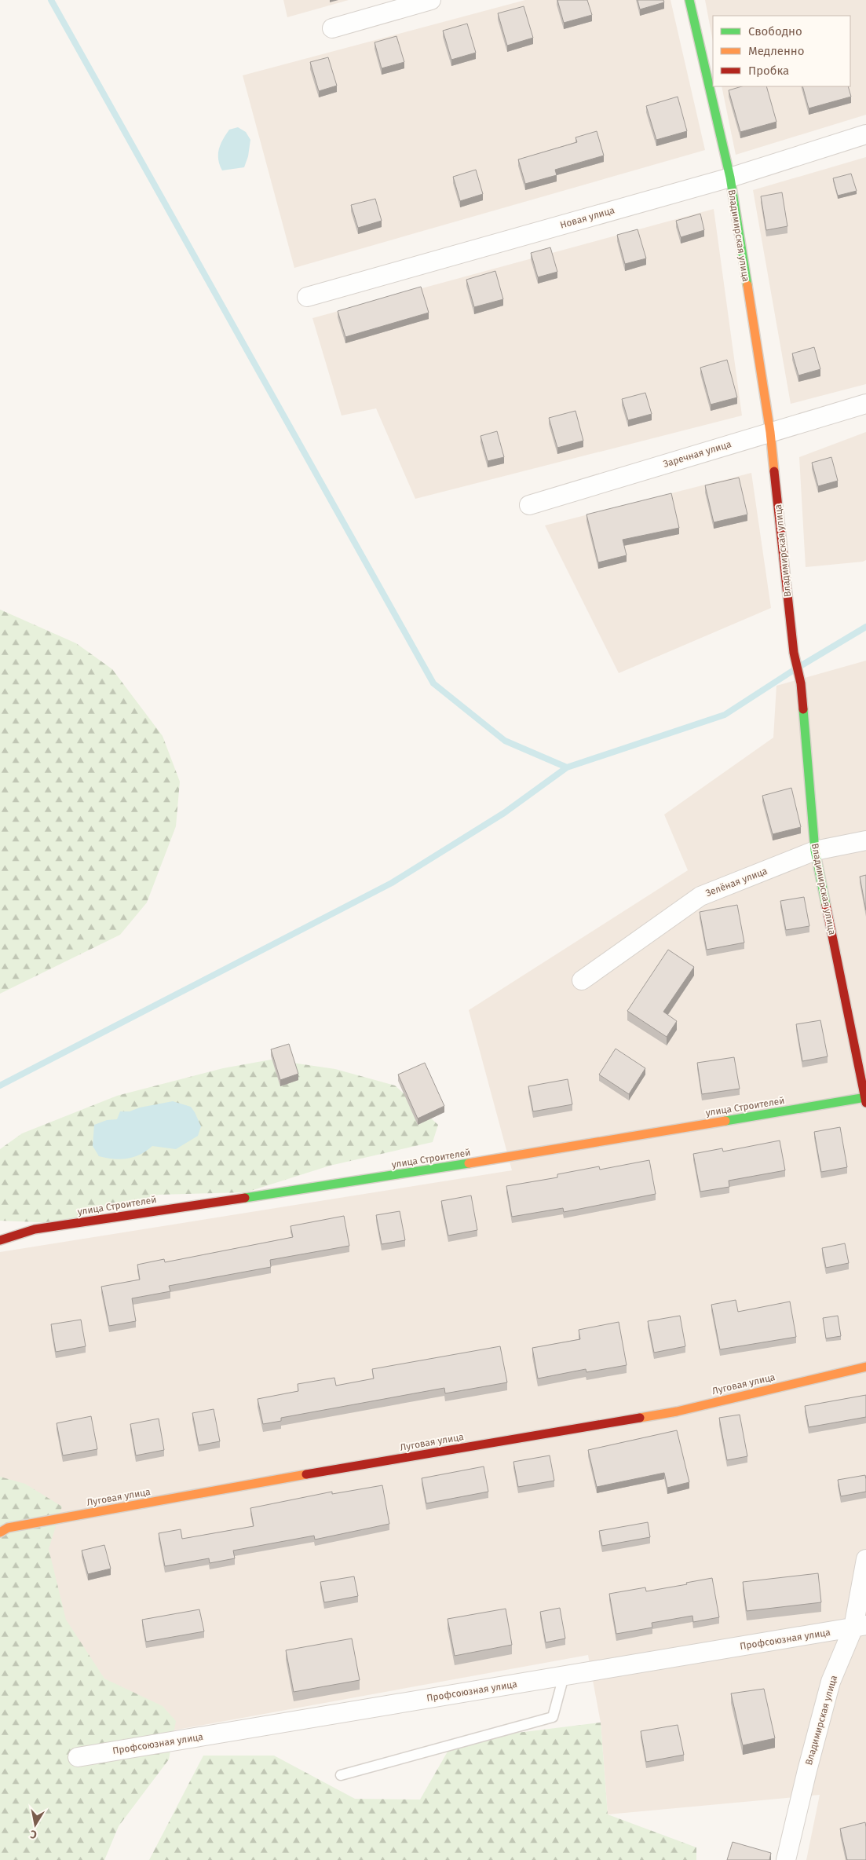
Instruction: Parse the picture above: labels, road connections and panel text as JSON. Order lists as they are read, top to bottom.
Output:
{
  "streets": {
    "street": [
      "Новая улица",
      "Владимирская улица",
      "Заречная улица",
      "Зелёная улица",
      "улица Строителей",
      "Луговая улица",
      "Профсоюзная улица"
    ]
  },
  "crossings": [
    ["Новая улица", "Владимирская улица"],
    ["Владимирская улица", "Заречная улица"],
    ["Владимирская улица", "Зелёная улица"],
    ["Владимирская улица", "улица Строителей"],
    ["Владимирская улица", "Профсоюзная улица"]
  ],
  "legend": ["Свободно", "Медленно", "Пробка"],
  "north": "bottom"
}
